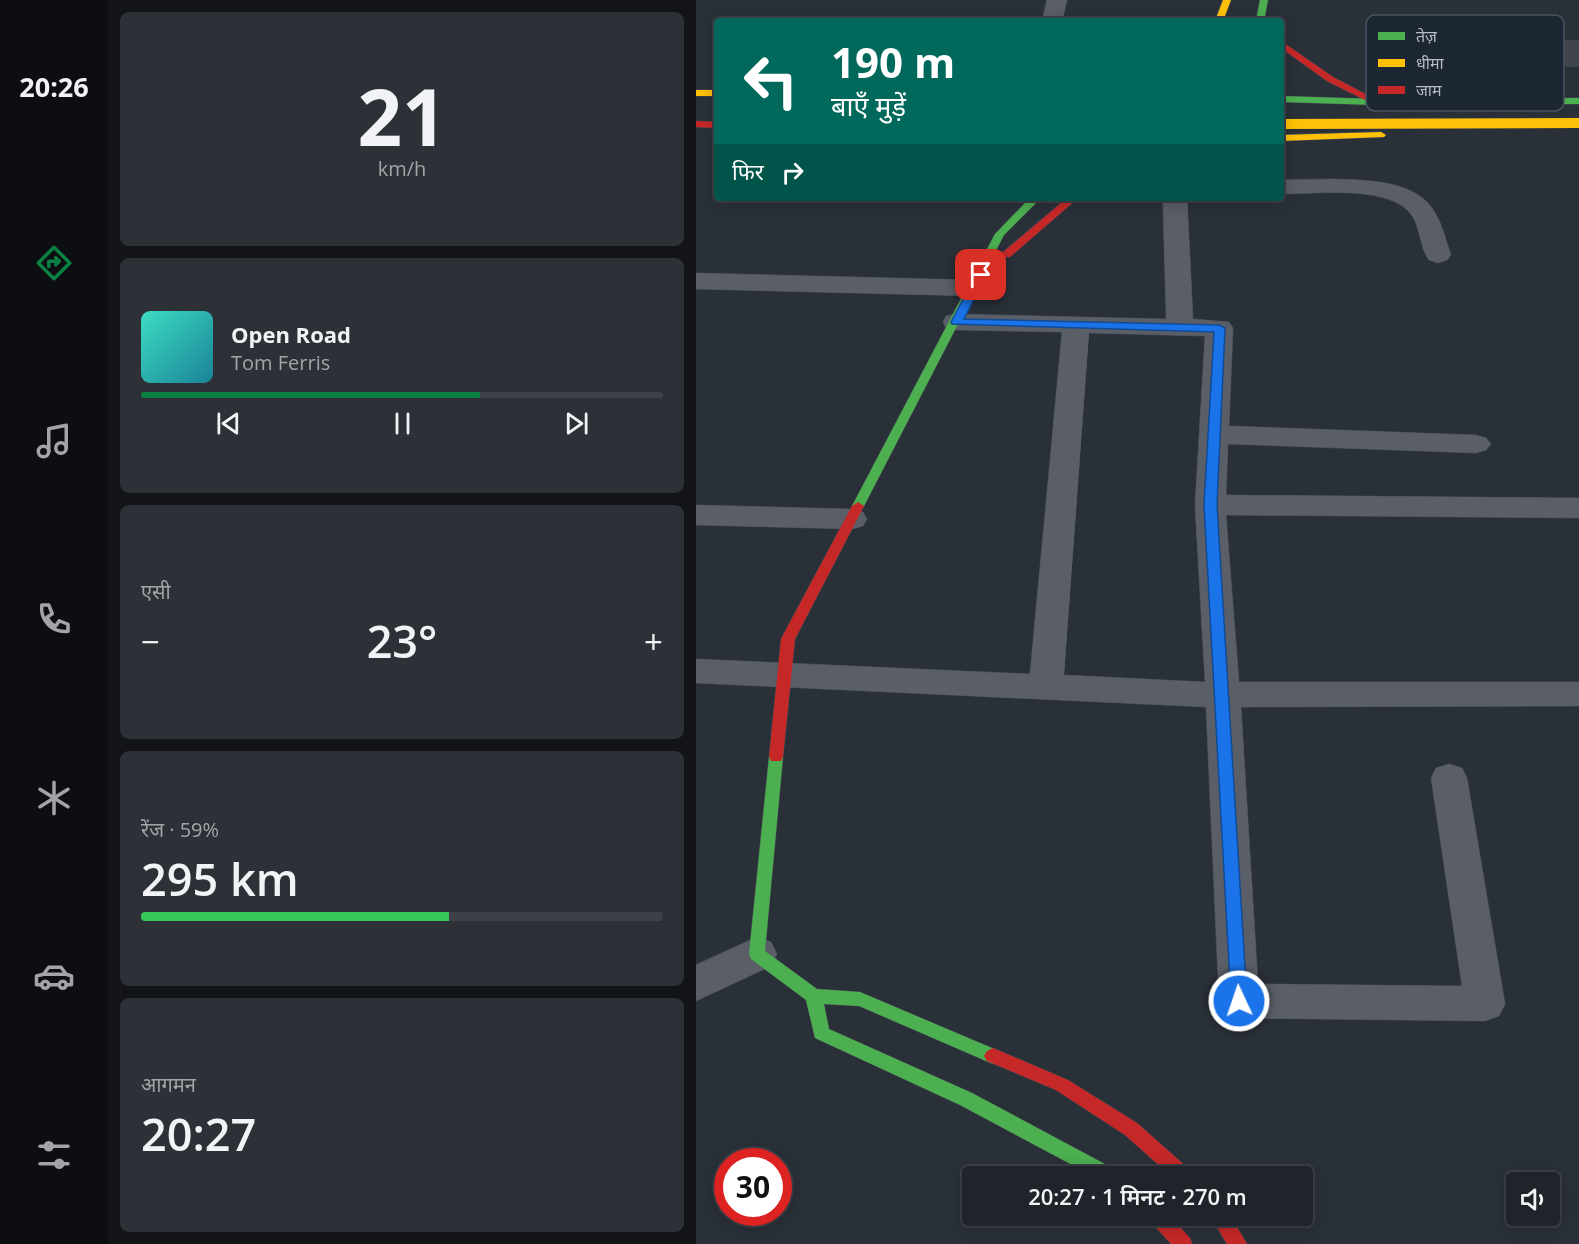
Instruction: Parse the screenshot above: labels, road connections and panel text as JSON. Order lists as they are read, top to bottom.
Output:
{
  "legend": ["तेज़", "धीमा", "जाम"],
  "page": {
    "tabs": "20:26",
    "tile": [
      ["21", "km/h"],
      "एसी",
      ["रेंज · 59%", "295 km"],
      ["आगमन", "20:27"]
    ],
    "turn": ["190 m", "बाएँ मुड़ें"],
    "then": "फिर",
    "song": ["Open Road", "Tom Ferris"],
    "heat": ["−", "23°", "+"],
    "limit": "30",
    "trip": "20:27 · 1 मिनट · 270 m"
  }
}
